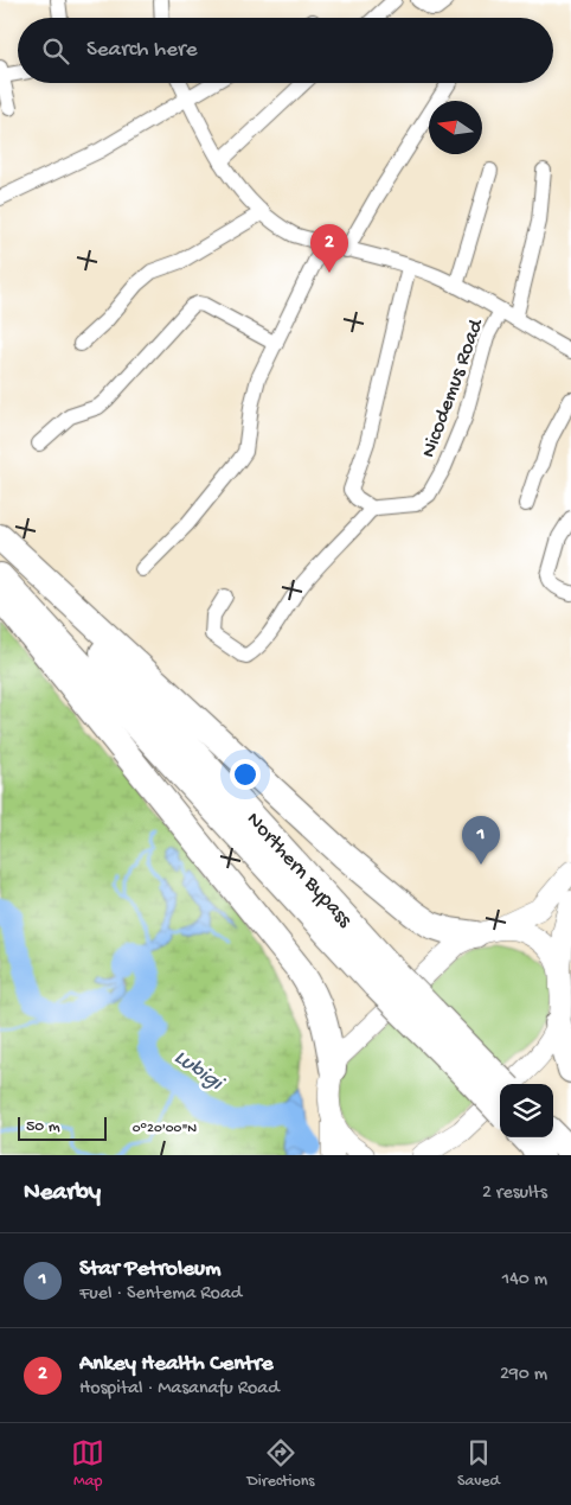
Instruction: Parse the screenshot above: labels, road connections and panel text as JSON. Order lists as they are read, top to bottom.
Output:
{
  "streets": {
    "highway": ["Northern Bypass"],
    "street": ["Nicodemus Road"]
  },
  "water": ["Lubigi"],
  "scale_bar": "50 m",
  "north": "left",
  "page": {
    "search": "Search here",
    "pins": ["2", "1"],
    "scale": "50 m",
    "heading": ["Nearby", "2 results"],
    "list": [
      {
        "mark": "1",
        "name": "Star Petroleum",
        "note": "Fuel · Sentema Road",
        "value": "140 m"
      },
      {
        "mark": "2",
        "name": "Ankey Health Centre",
        "note": "Hospital · Masanafu Road",
        "value": "290 m"
      }
    ],
    "nav": ["Map", "Directions", "Saved"]
  },
  "coordinates": ["0°20'00\"N"]
}
